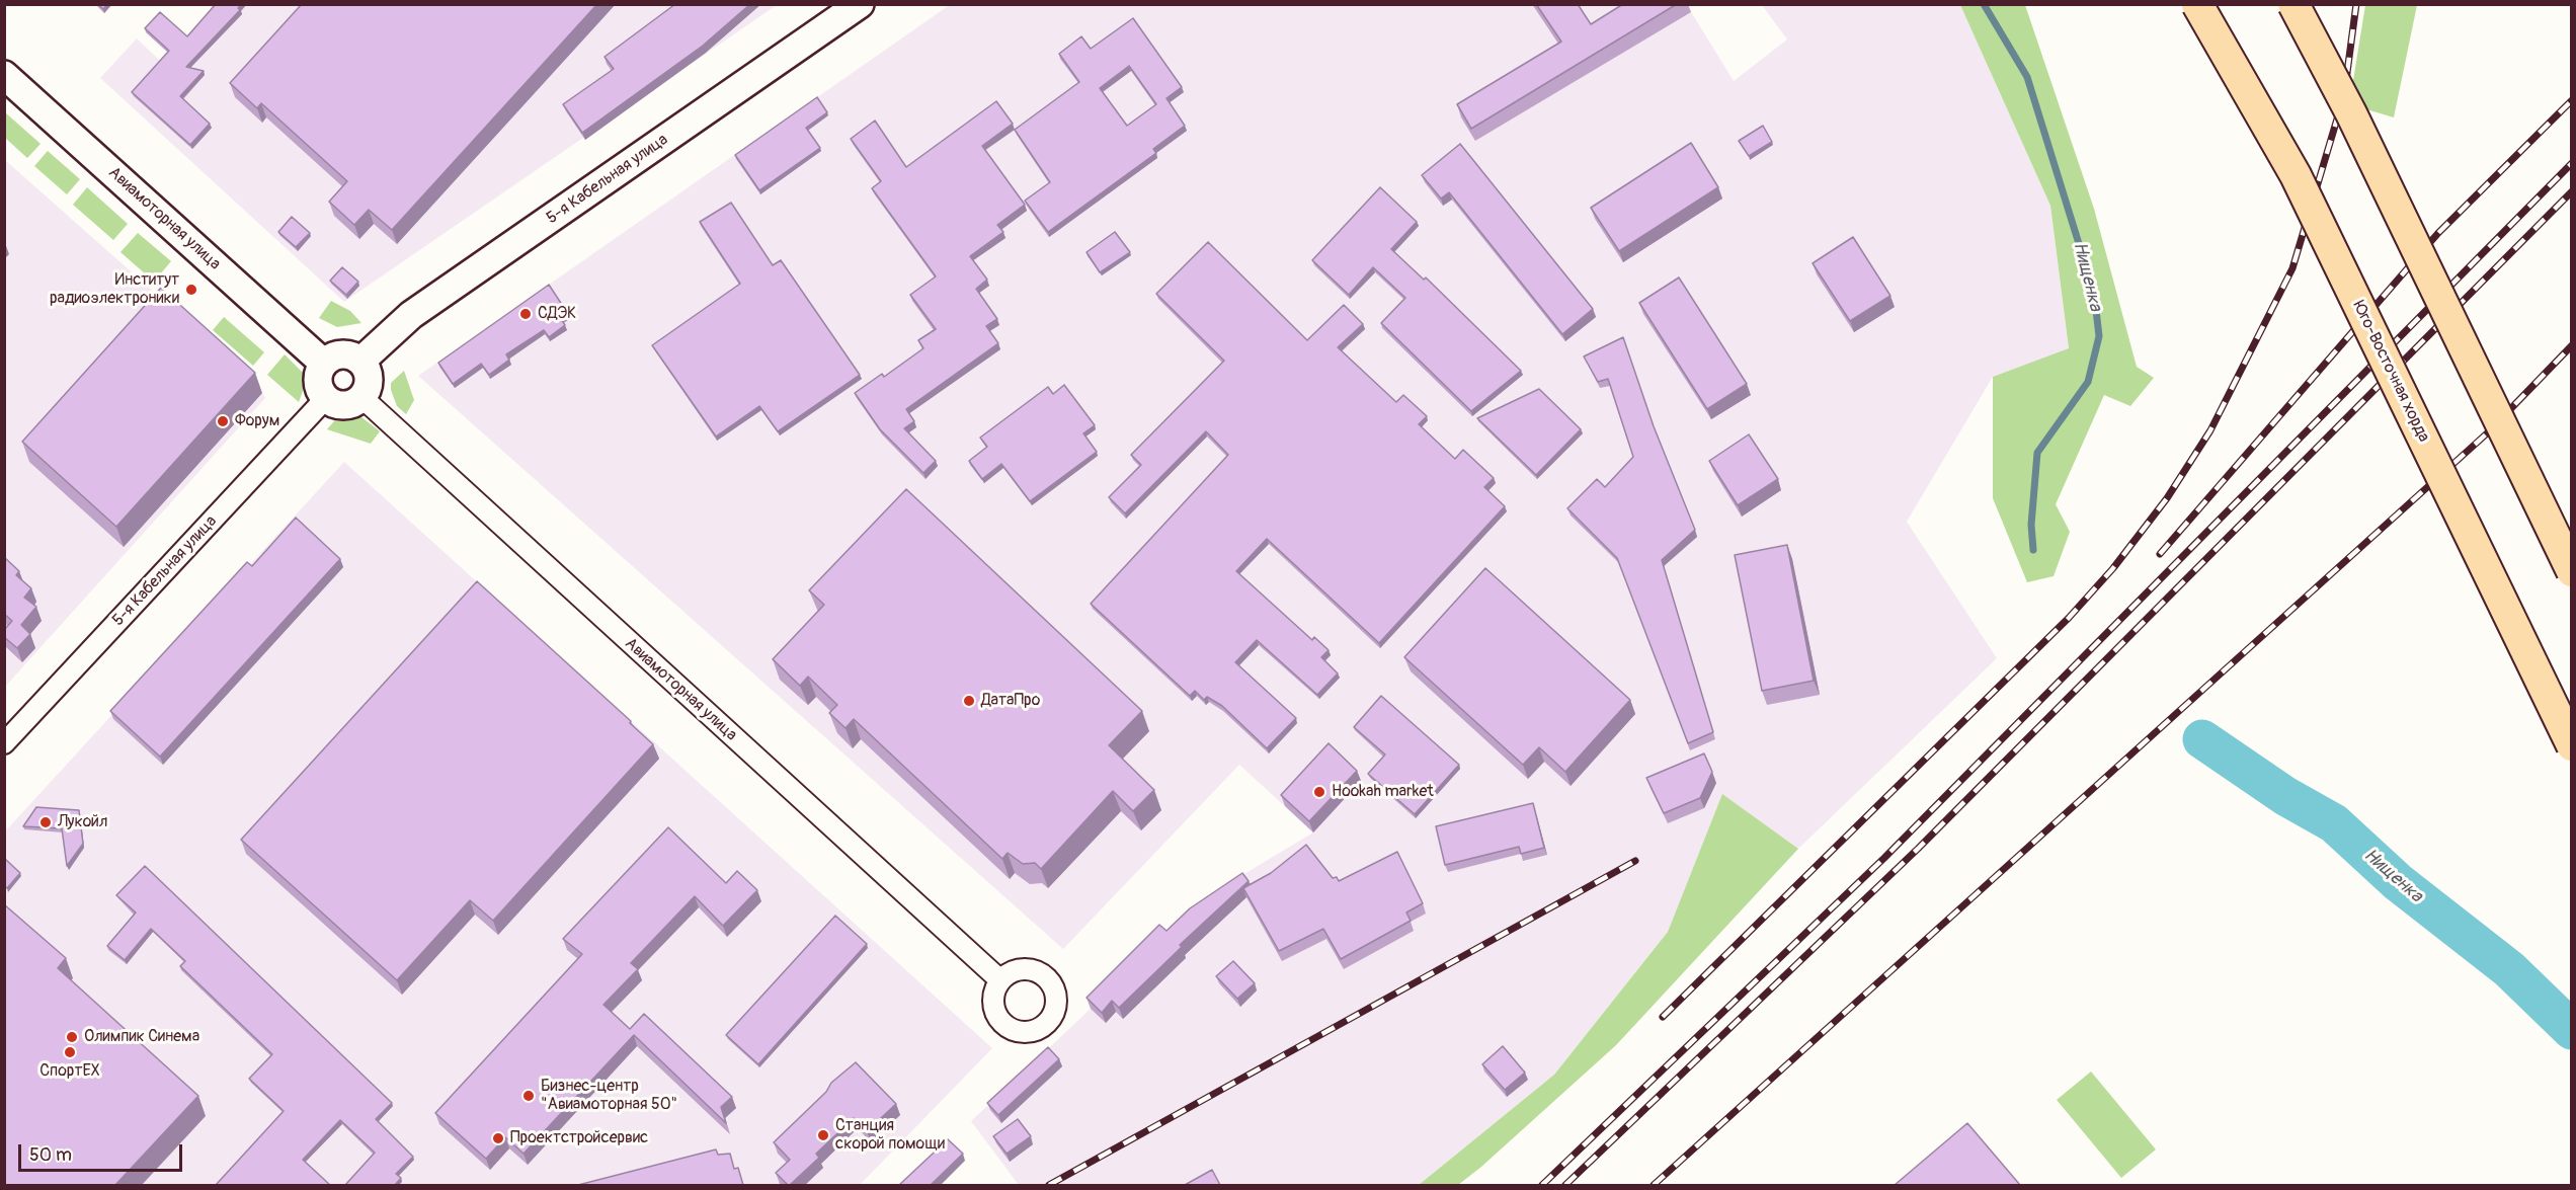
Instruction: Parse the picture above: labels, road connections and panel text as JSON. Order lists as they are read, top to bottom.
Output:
{
  "streets": {
    "main road": ["Юго-Восточная хорда"],
    "street": ["5-я Кабельная улица", "Авиамоторная улица"]
  },
  "crossings": [
    ["5-я Кабельная улица", "Авиамоторная улица"]
  ],
  "water": ["Нищенка"],
  "places": [
    "Институт радиоэлектроники",
    "СДЭК",
    "Форум",
    "ДатаПро",
    "Hookah market",
    "Лукойл",
    "Олимпик Синема",
    "СпортEX",
    "Бизнес-центр \"Авиамоторная 50\"",
    "Станция скорой помощи",
    "Проектстройсервис"
  ],
  "scale_bar": "50 m"
}
